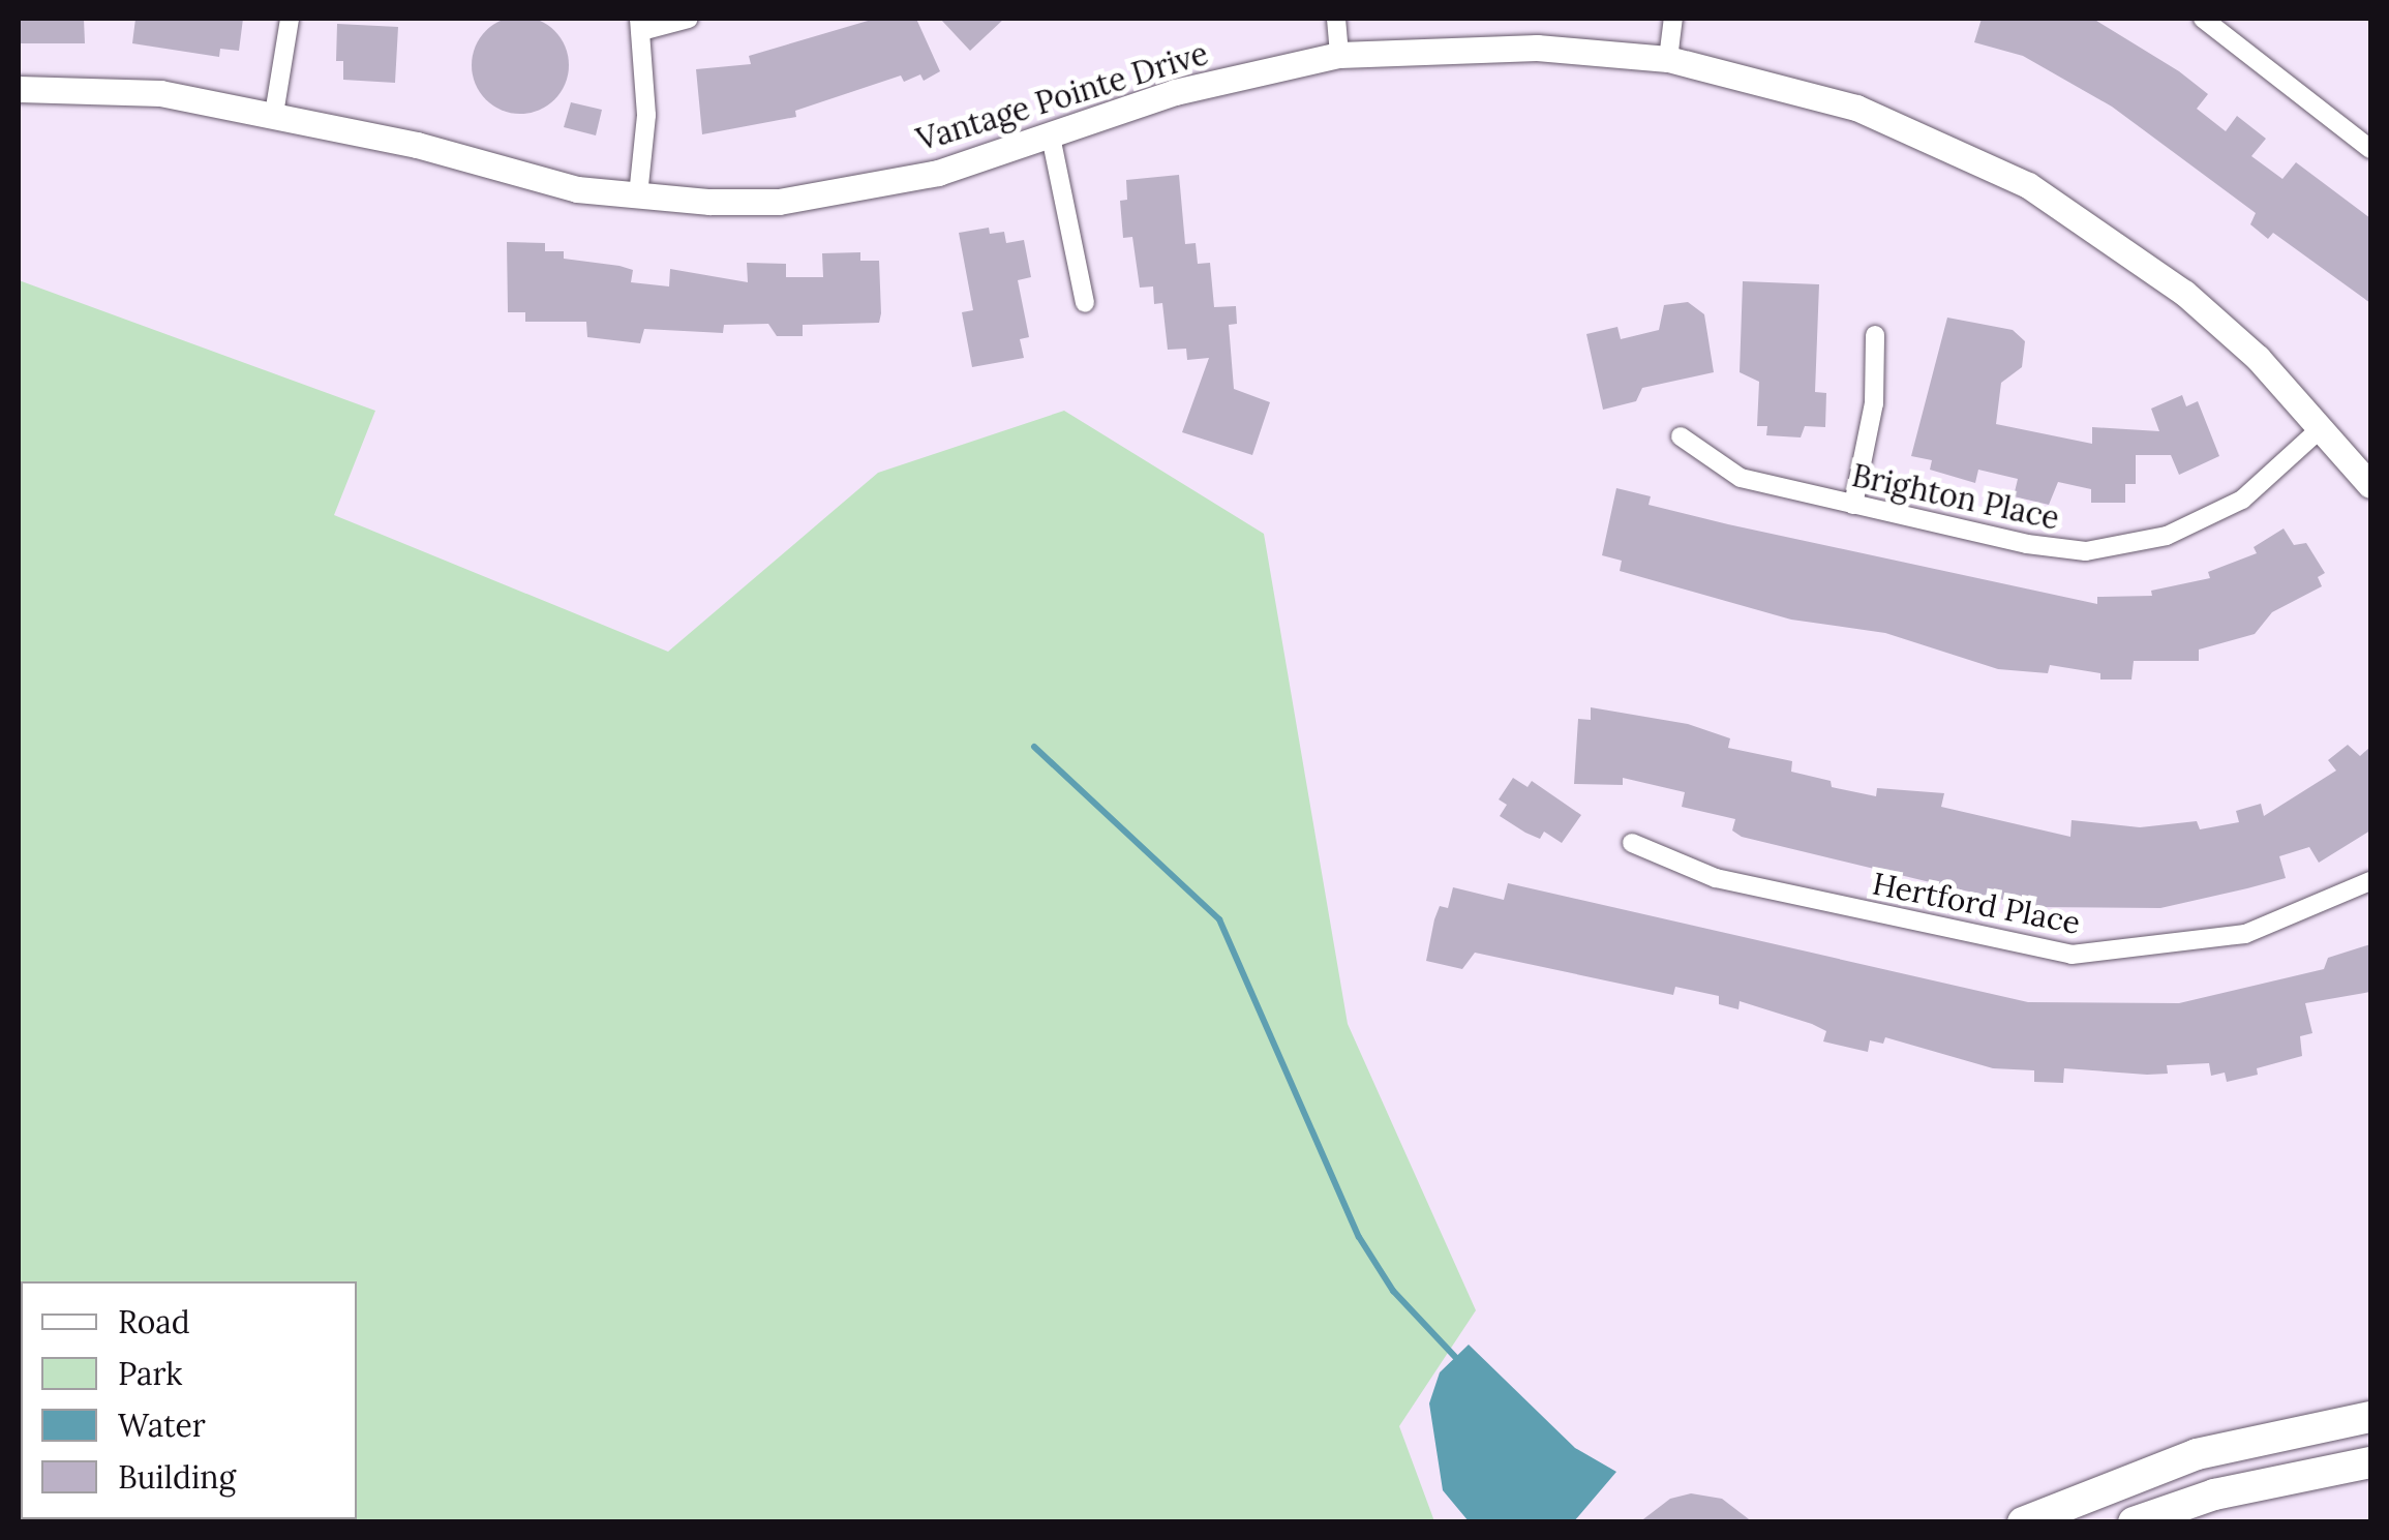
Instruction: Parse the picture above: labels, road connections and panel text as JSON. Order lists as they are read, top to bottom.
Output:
{
  "streets": {
    "street": ["Vantage Pointe Drive", "Brighton Place", "Hertford Place"]
  },
  "crossings": [
    ["Vantage Pointe Drive", "Brighton Place"]
  ],
  "legend": [
    "Road",
    "Park",
    "Water",
    "Building"
  ]
}
